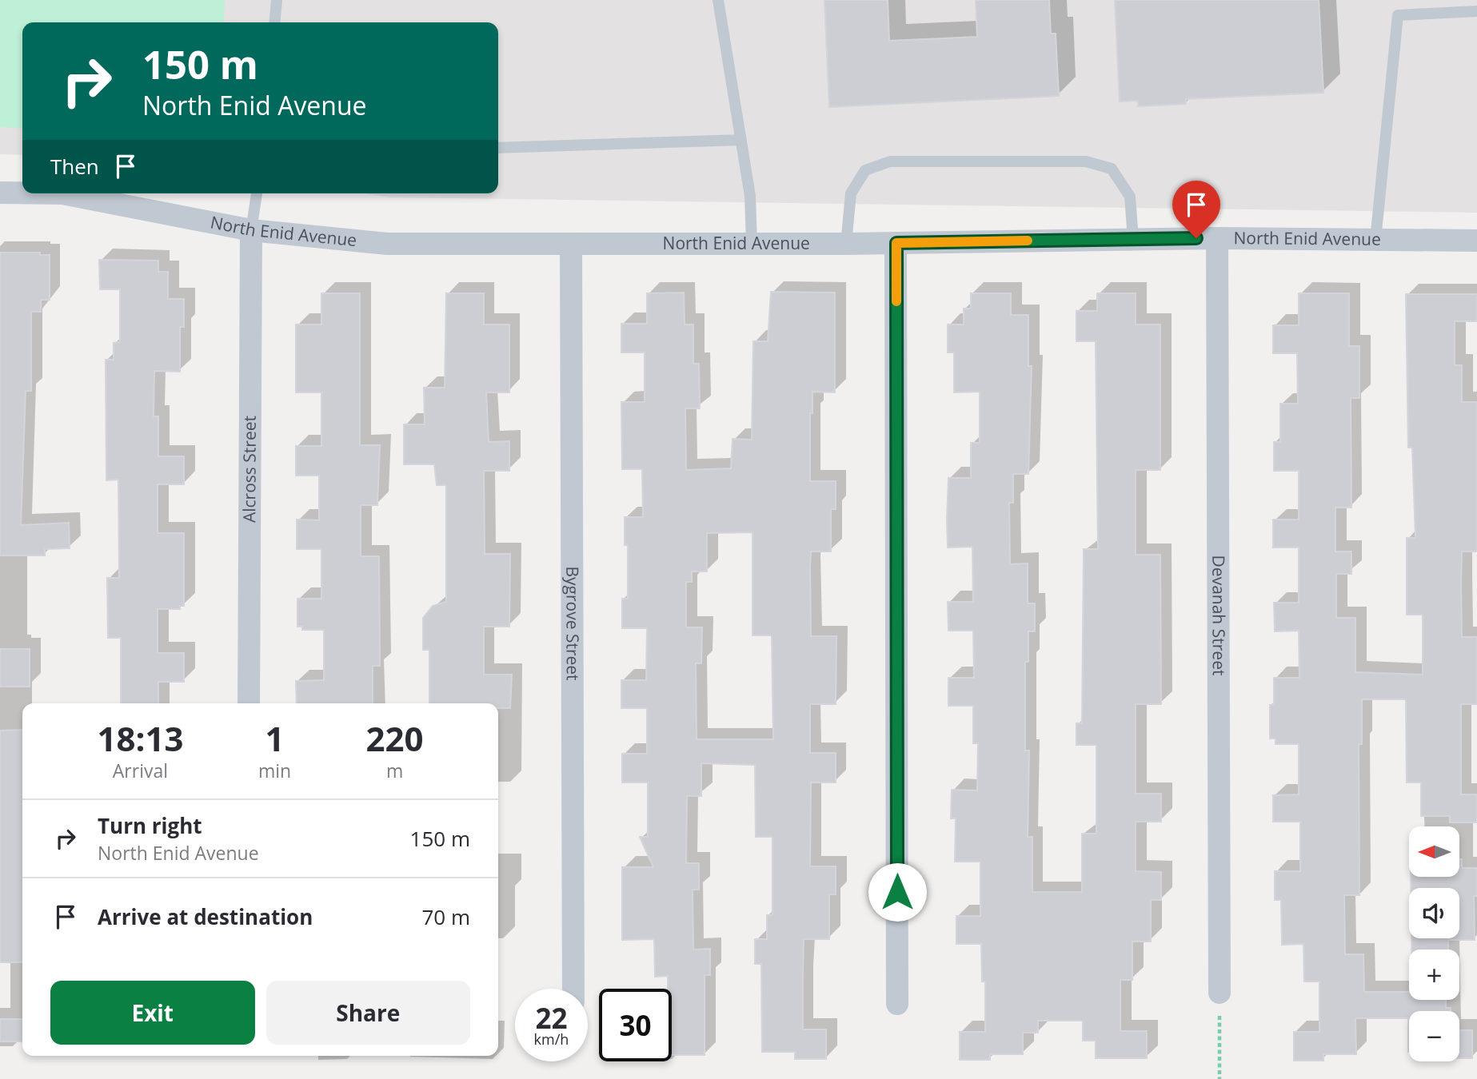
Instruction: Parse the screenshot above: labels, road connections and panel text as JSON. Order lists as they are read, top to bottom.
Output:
{
  "streets": {
    "street": [
      "North Enid Avenue",
      "Alcross Street",
      "Devanah Street",
      "Bygrove Street"
    ]
  },
  "crossings": [
    ["North Enid Avenue", "Alcross Street"],
    ["North Enid Avenue", "Devanah Street"],
    ["North Enid Avenue", "Bygrove Street"]
  ],
  "north": "left",
  "page": {
    "turn": ["150 m", "North Enid Avenue"],
    "then": "Then",
    "eta": [
      "18:13",
      "Arrival",
      "1",
      "min",
      "220",
      "m"
    ],
    "list": [
      {
        "name": "Turn right",
        "note": "North Enid Avenue",
        "value": "150 m"
      },
      {
        "name": "Arrive at destination",
        "value": "70 m"
      }
    ],
    "map_buttons": ["+", "−"],
    "buttons": ["Exit", "Share"],
    "speed": "22 km/h",
    "limit": "30"
  }
}
